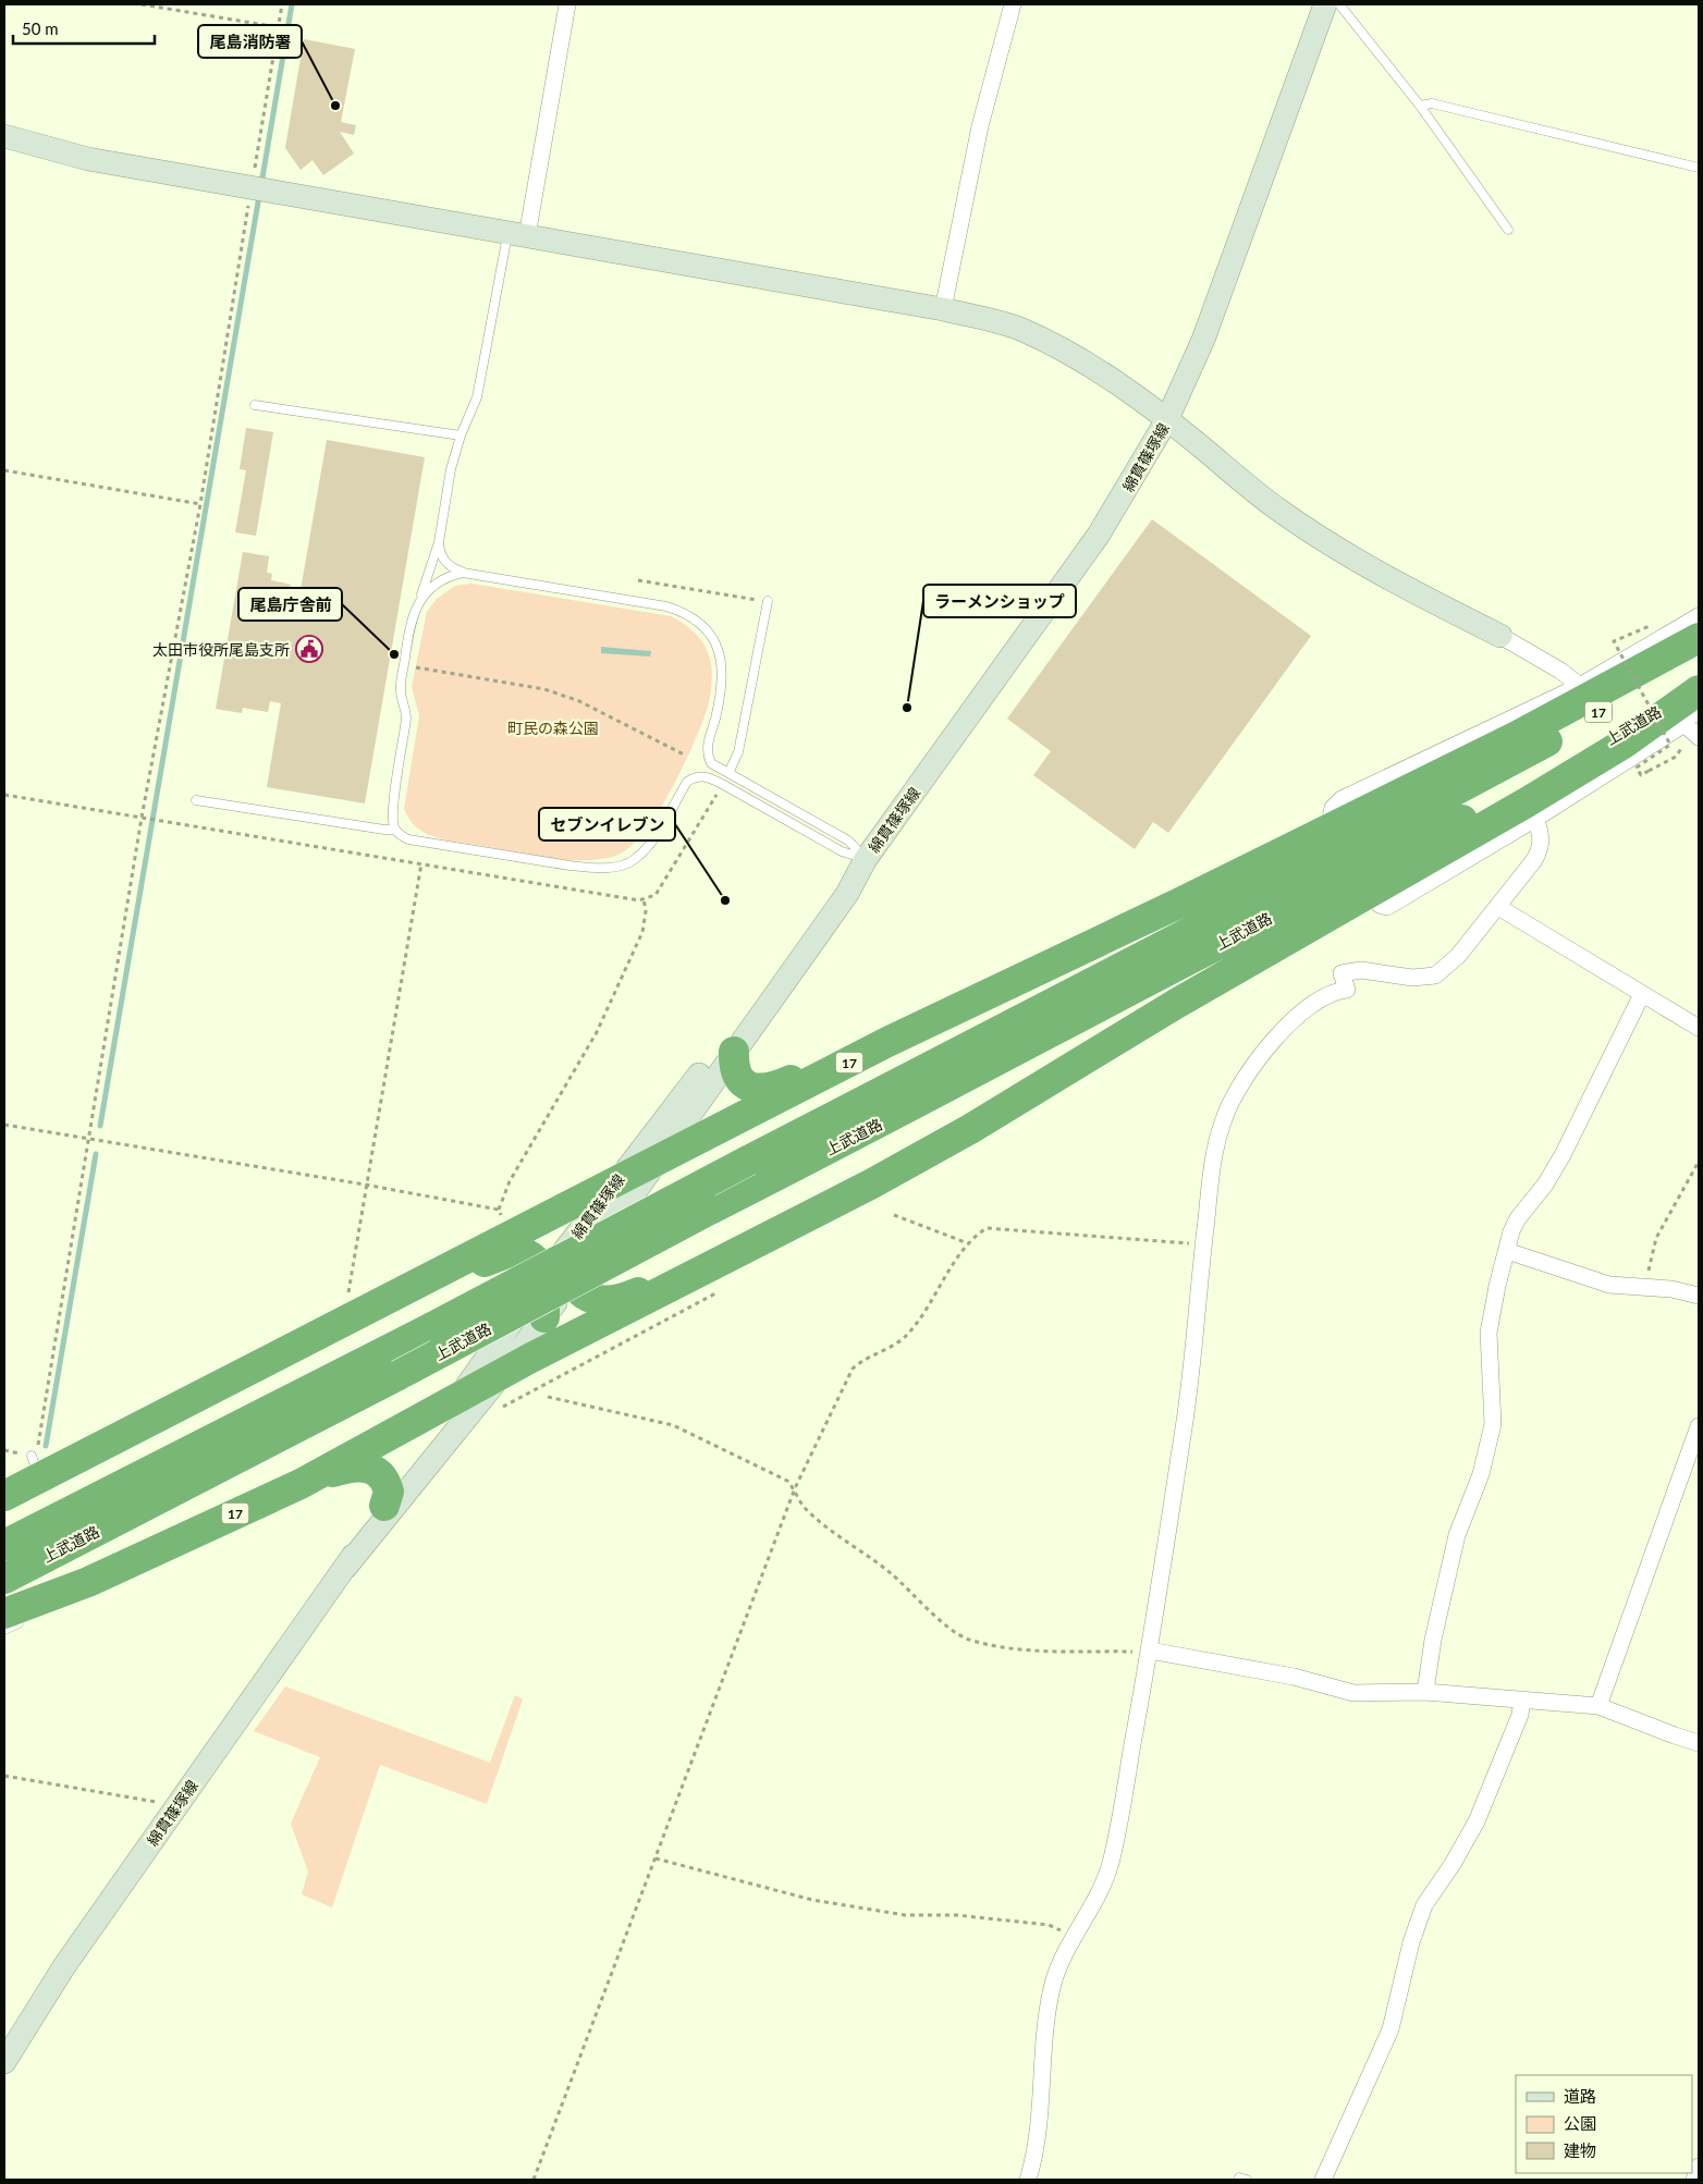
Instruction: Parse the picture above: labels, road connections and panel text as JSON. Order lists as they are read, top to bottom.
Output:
{
  "streets": {
    "highway": ["17", "上武道路"],
    "main road": ["綿貫篠塚線"]
  },
  "crossings": [
    ["綿貫篠塚線", "17"],
    ["17", "上武道路"]
  ],
  "parks": ["町民の森公園"],
  "places": {
    "other": [
      "尾島消防署",
      "尾島庁舎前",
      "ラーメンショップ",
      "セブンイレブン"
    ],
    "public building": ["太田市役所尾島支所"]
  },
  "legend": ["道路", "公園", "建物"],
  "scale_bar": "50 m"
}
